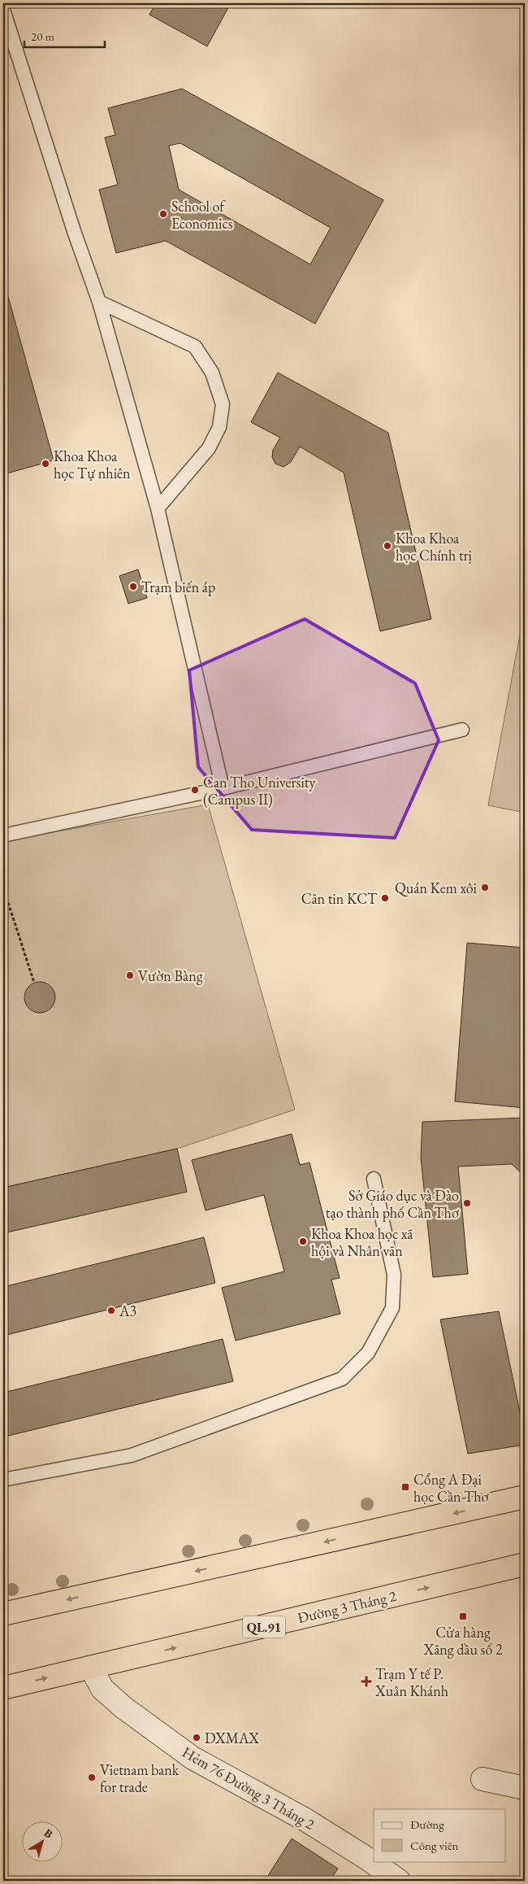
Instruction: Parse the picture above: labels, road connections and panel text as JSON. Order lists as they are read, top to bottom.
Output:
{
  "streets": {
    "highway": ["Đường 3 Tháng 2", "QL.91"],
    "street": ["Hẻm 76 Đường 3 Tháng 2"]
  },
  "crossings": [
    ["Đường 3 Tháng 2", "Hẻm 76 Đường 3 Tháng 2"]
  ],
  "places": {
    "other": [
      "School of Economics",
      "Khoa Khoa học Tự nhiên",
      "Khoa Khoa học Chính trị",
      "Trạm biến áp",
      "Can Tho University (Campus II)",
      "Quán Kem xôi",
      "Căn tin KCT",
      "Vườn Bàng",
      "Sở Giáo dục và Đào tạo thành phố Cần Thơ",
      "Khoa Khoa học xã hội và Nhân văn",
      "A3",
      "DXMAX",
      "Vietnam bank for trade"
    ],
    "transit": ["Cổng A Đại học Cần Thơ", "Cửa hàng Xăng dầu số 2"],
    "health": ["Trạm Y tế P. Xuân Khánh"]
  },
  "legend": ["Đường", "Công viên"],
  "scale_bar": "20 m",
  "north": "top right"
}
